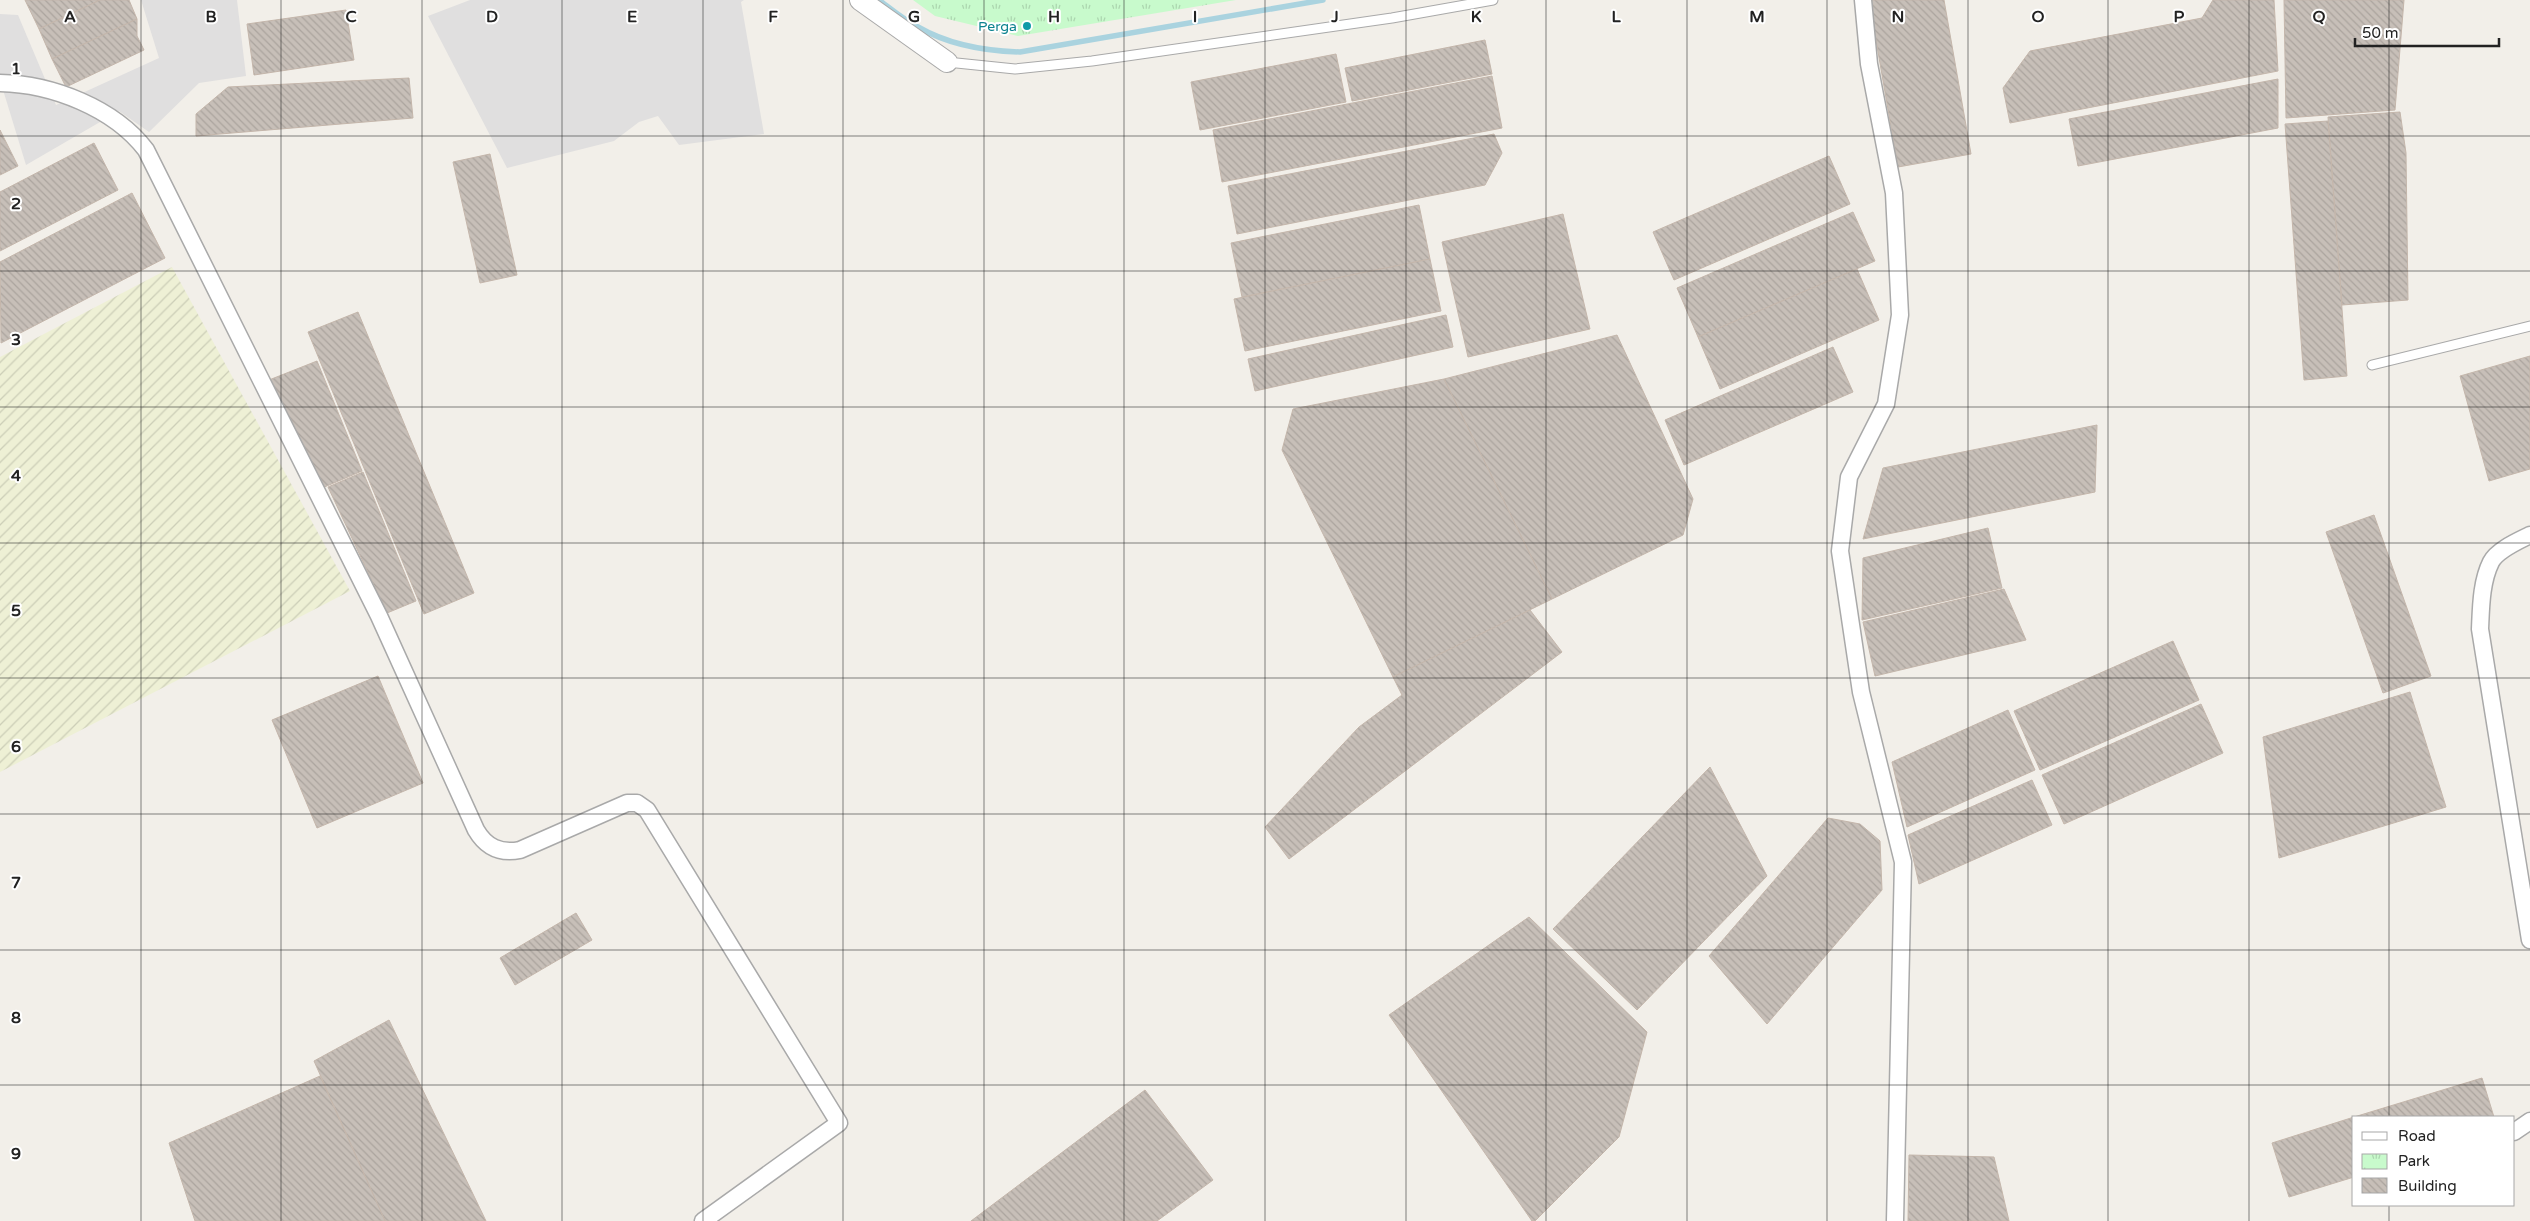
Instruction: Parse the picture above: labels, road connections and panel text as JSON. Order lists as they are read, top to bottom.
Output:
{
  "places": ["Perga"],
  "legend": ["Road", "Park", "Building"],
  "scale_bar": "50 m",
  "grid": {
    "columns": [
      "A",
      "B",
      "C",
      "D",
      "E",
      "F",
      "G",
      "H",
      "I",
      "J",
      "K",
      "L",
      "M",
      "N",
      "O",
      "P",
      "Q"
    ],
    "rows": [
      "1",
      "2",
      "3",
      "4",
      "5",
      "6",
      "7",
      "8",
      "9"
    ]
  }
}
